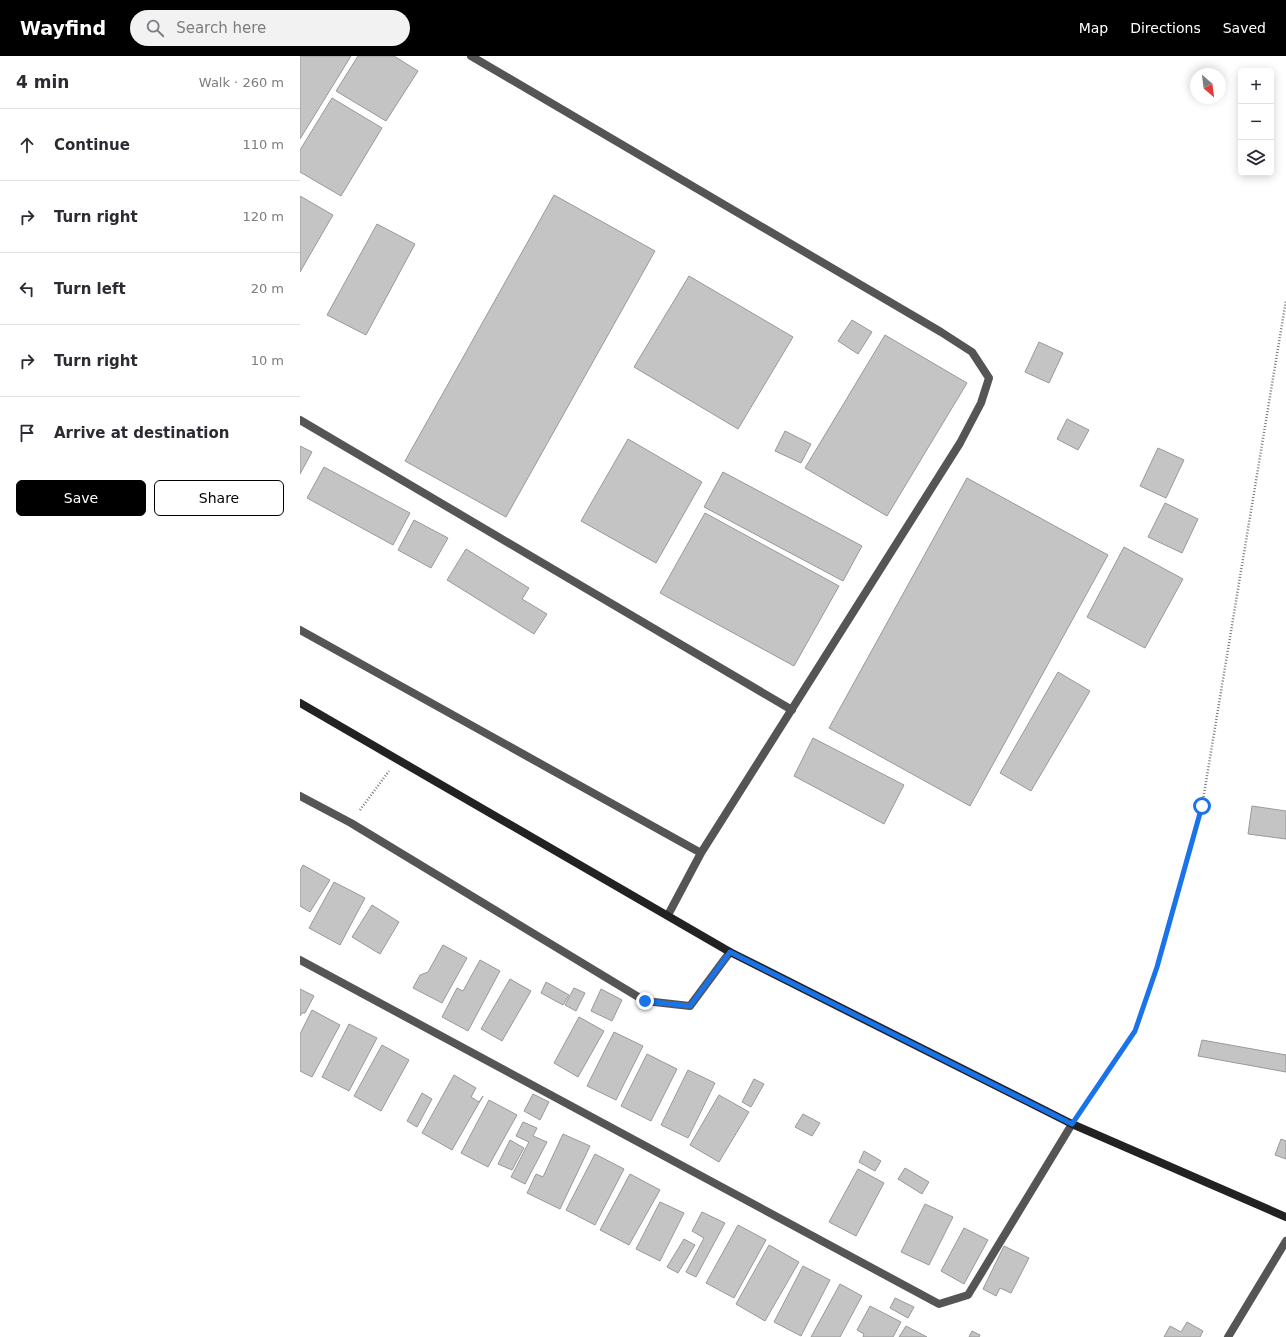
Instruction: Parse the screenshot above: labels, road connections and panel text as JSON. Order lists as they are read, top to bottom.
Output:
{
  "north": "bottom right",
  "page": {
    "header": "Wayfind",
    "search": "Search here",
    "nav": ["Map", "Directions", "Saved"],
    "heading": ["4 min", "Walk · 260 m"],
    "map_buttons": ["+", "−"],
    "list": [
      ["Continue", "110 m"],
      ["Turn right", "120 m"],
      ["Turn left", "20 m"],
      ["Turn right", "10 m"],
      "Arrive at destination"
    ],
    "buttons": ["Save", "Share"]
  }
}
